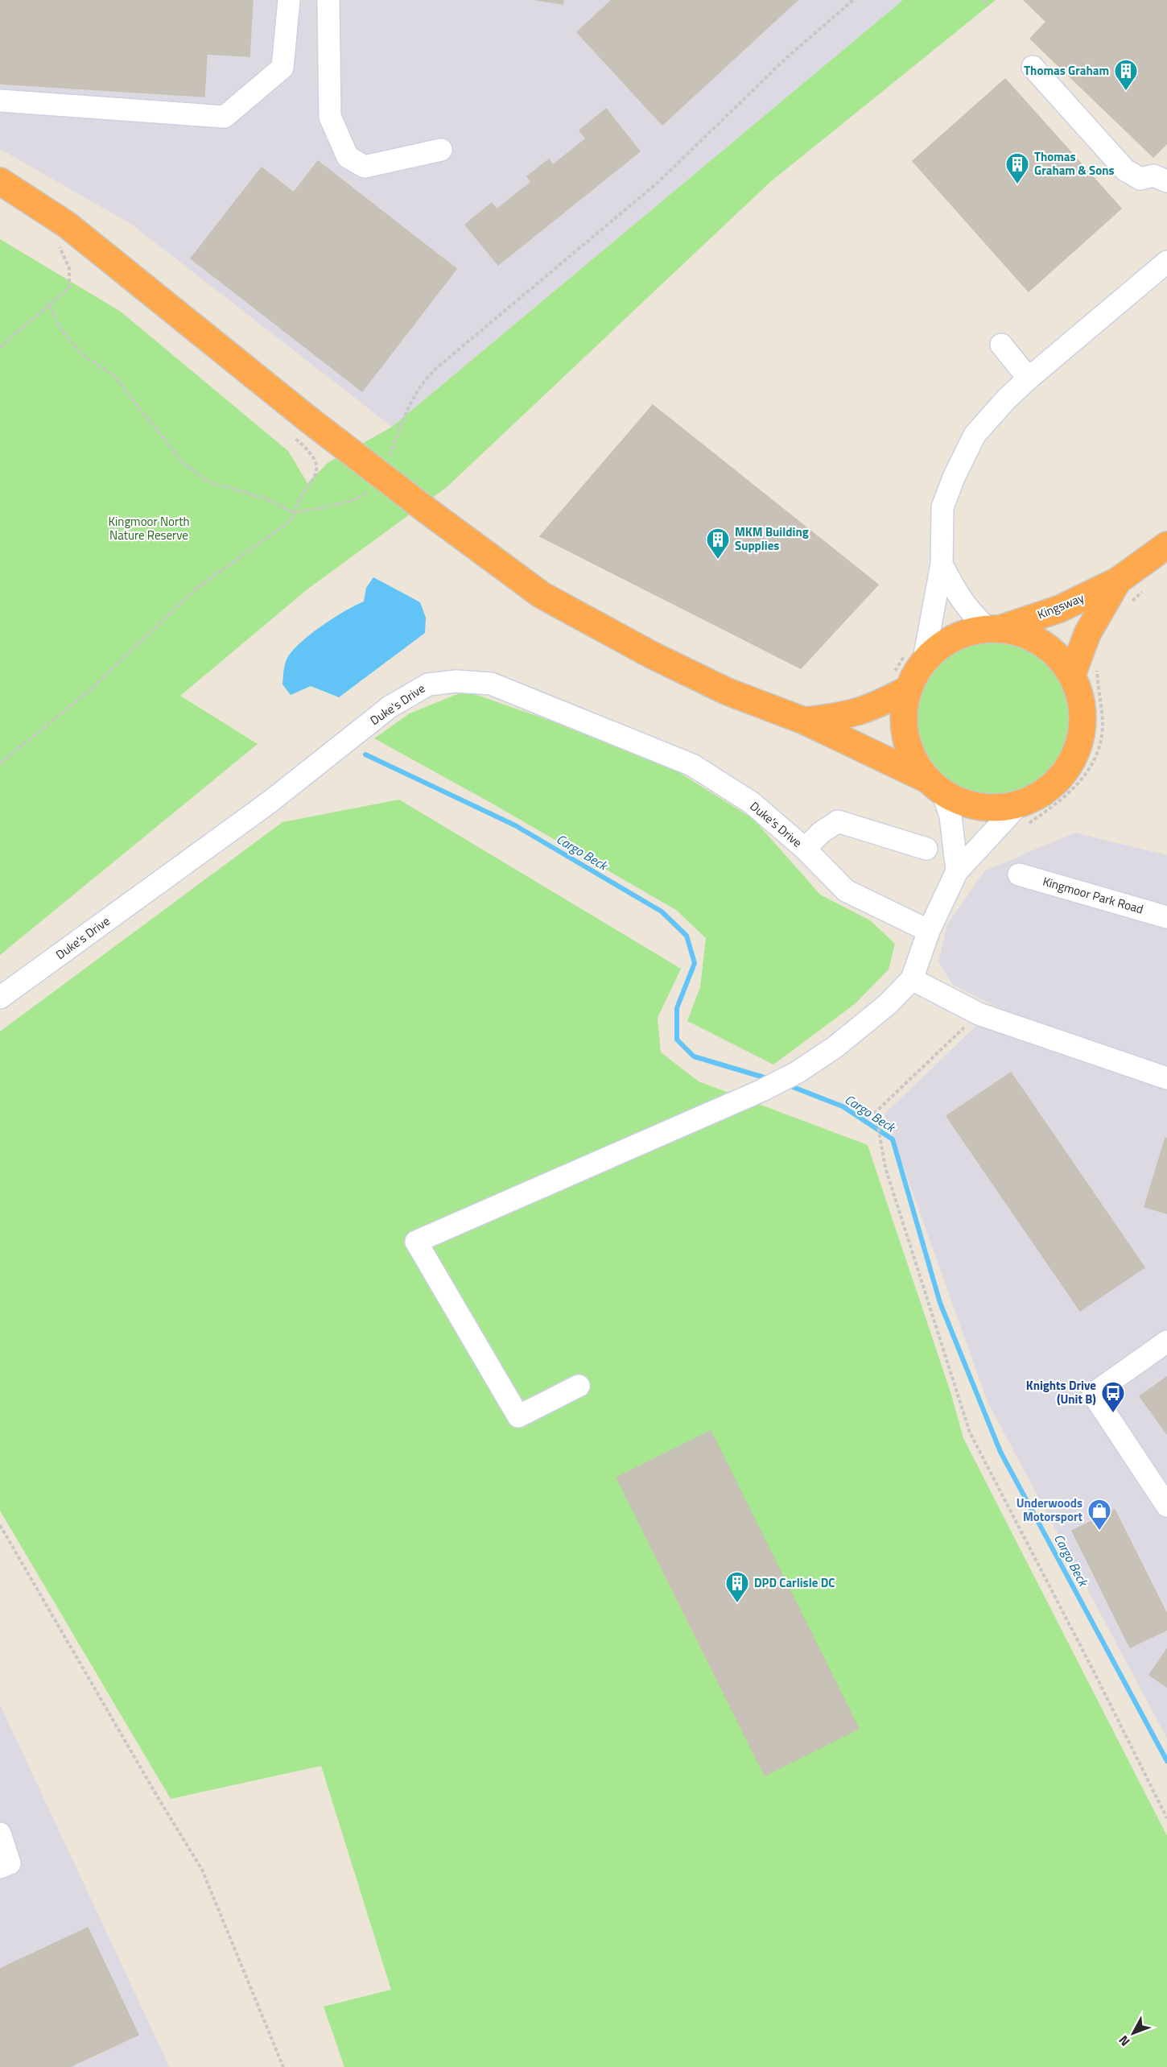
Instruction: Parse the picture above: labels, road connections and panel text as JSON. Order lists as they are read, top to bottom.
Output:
{
  "streets": {
    "highway": ["Kingsway"],
    "street": ["Duke's Drive", "Kingmoor Park Road"]
  },
  "water": ["Cargo Beck"],
  "parks": ["Kingmoor North Nature Reserve"],
  "places": {
    "building": [
      "Thomas Graham",
      "Thomas Graham & Sons",
      "MKM Building Supplies",
      "DPD Carlisle DC"
    ],
    "bus stop": ["Knights Drive (Unit B)"],
    "shop": ["Underwoods Motorsport"]
  },
  "north": "bottom left"
}
